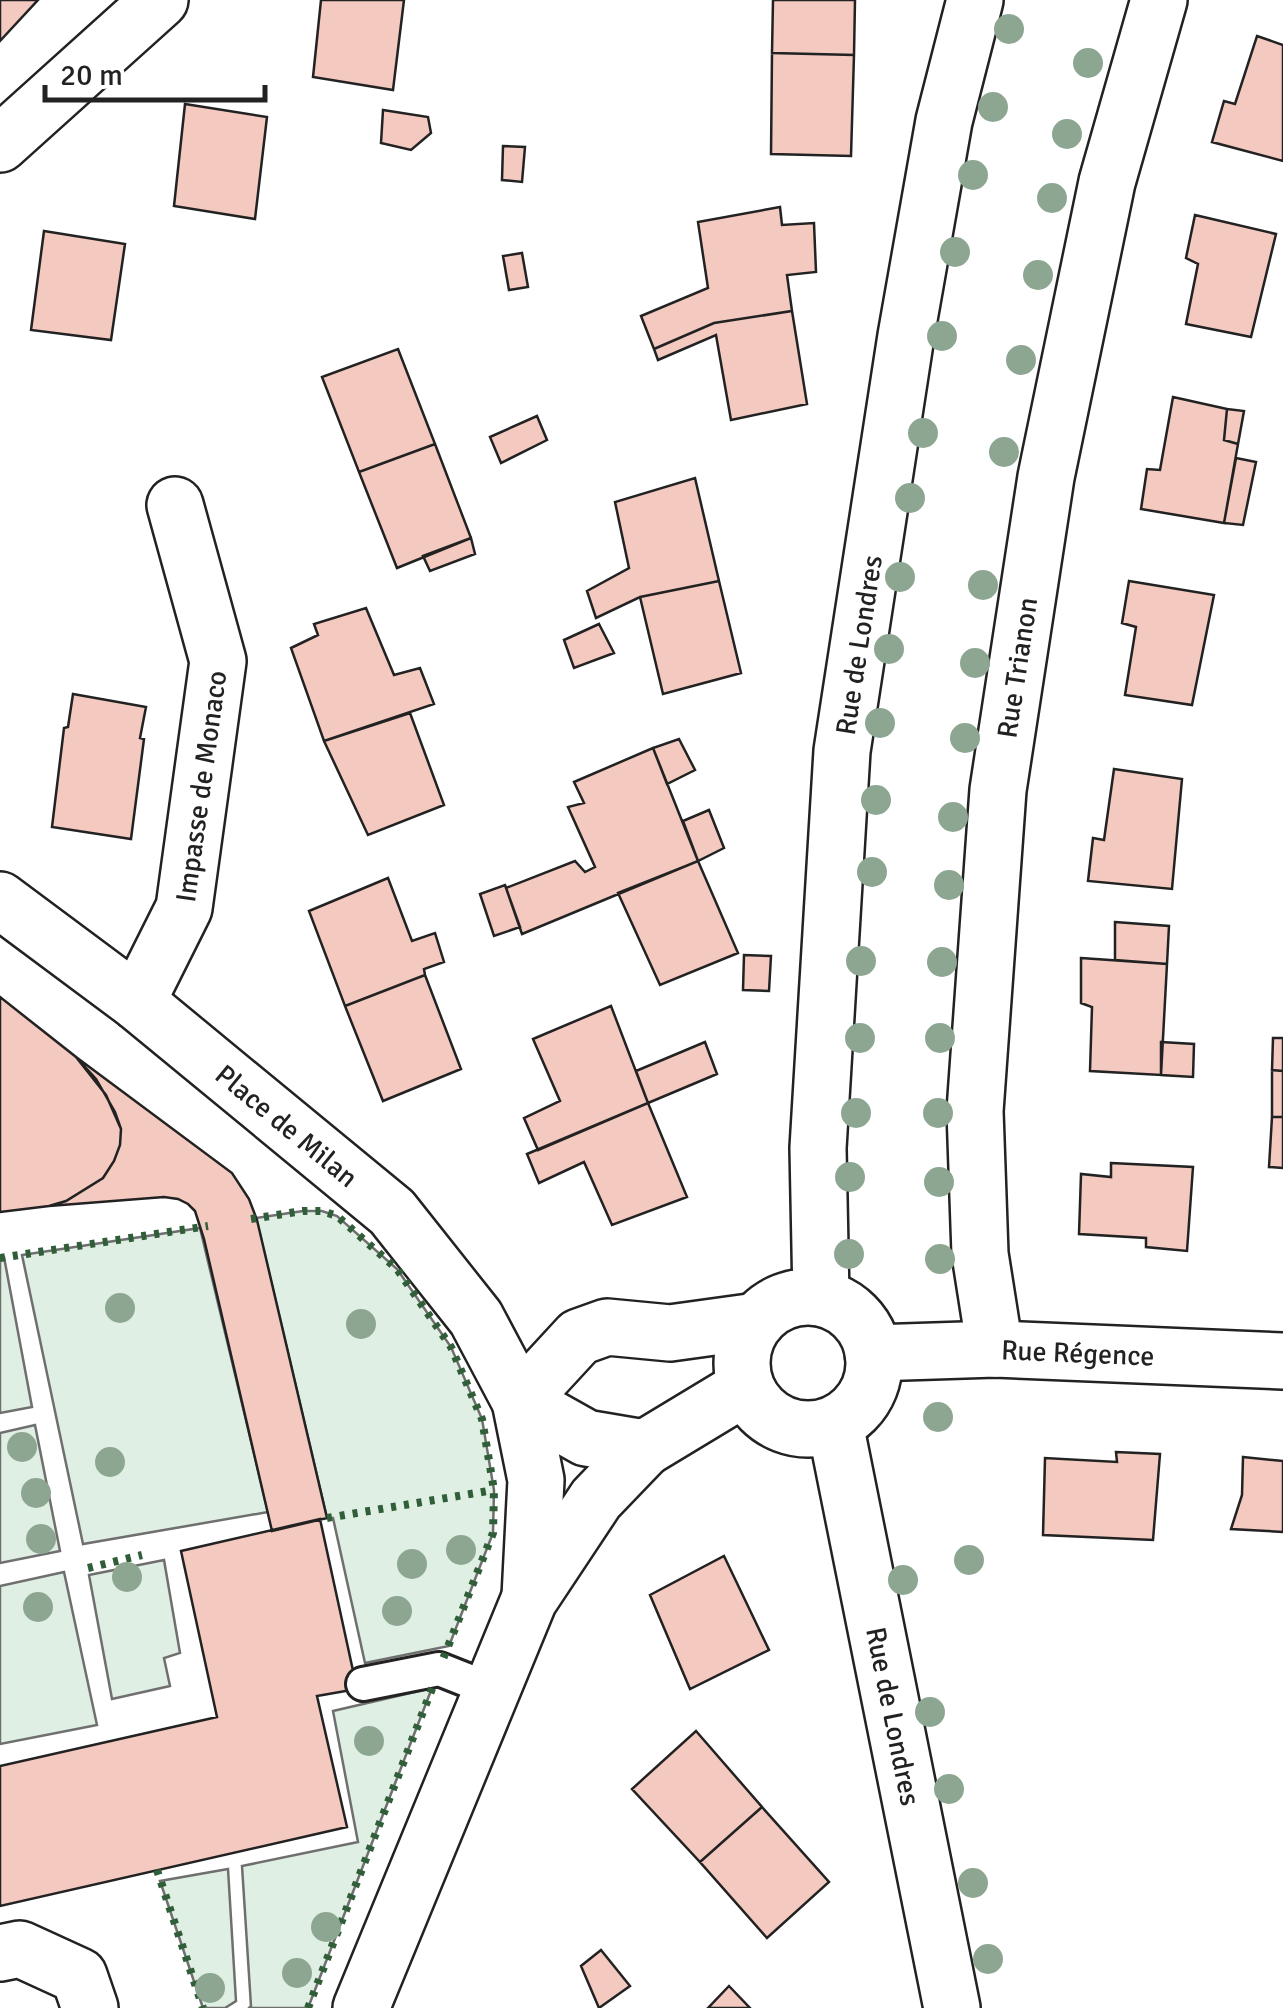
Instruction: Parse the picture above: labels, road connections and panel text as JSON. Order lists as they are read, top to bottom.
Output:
{
  "streets": {
    "street": [
      "Rue de Londres",
      "Rue Trianon",
      "Impasse de Monaco",
      "Place de Milan",
      "Rue Régence"
    ]
  },
  "crossings": [
    ["Rue de Londres", "Place de Milan"],
    ["Rue de Londres", "Rue Régence"],
    ["Rue Trianon", "Rue Régence"],
    ["Impasse de Monaco", "Place de Milan"],
    ["Place de Milan", "Rue Régence"]
  ],
  "scale_bar": "20 m"
}
